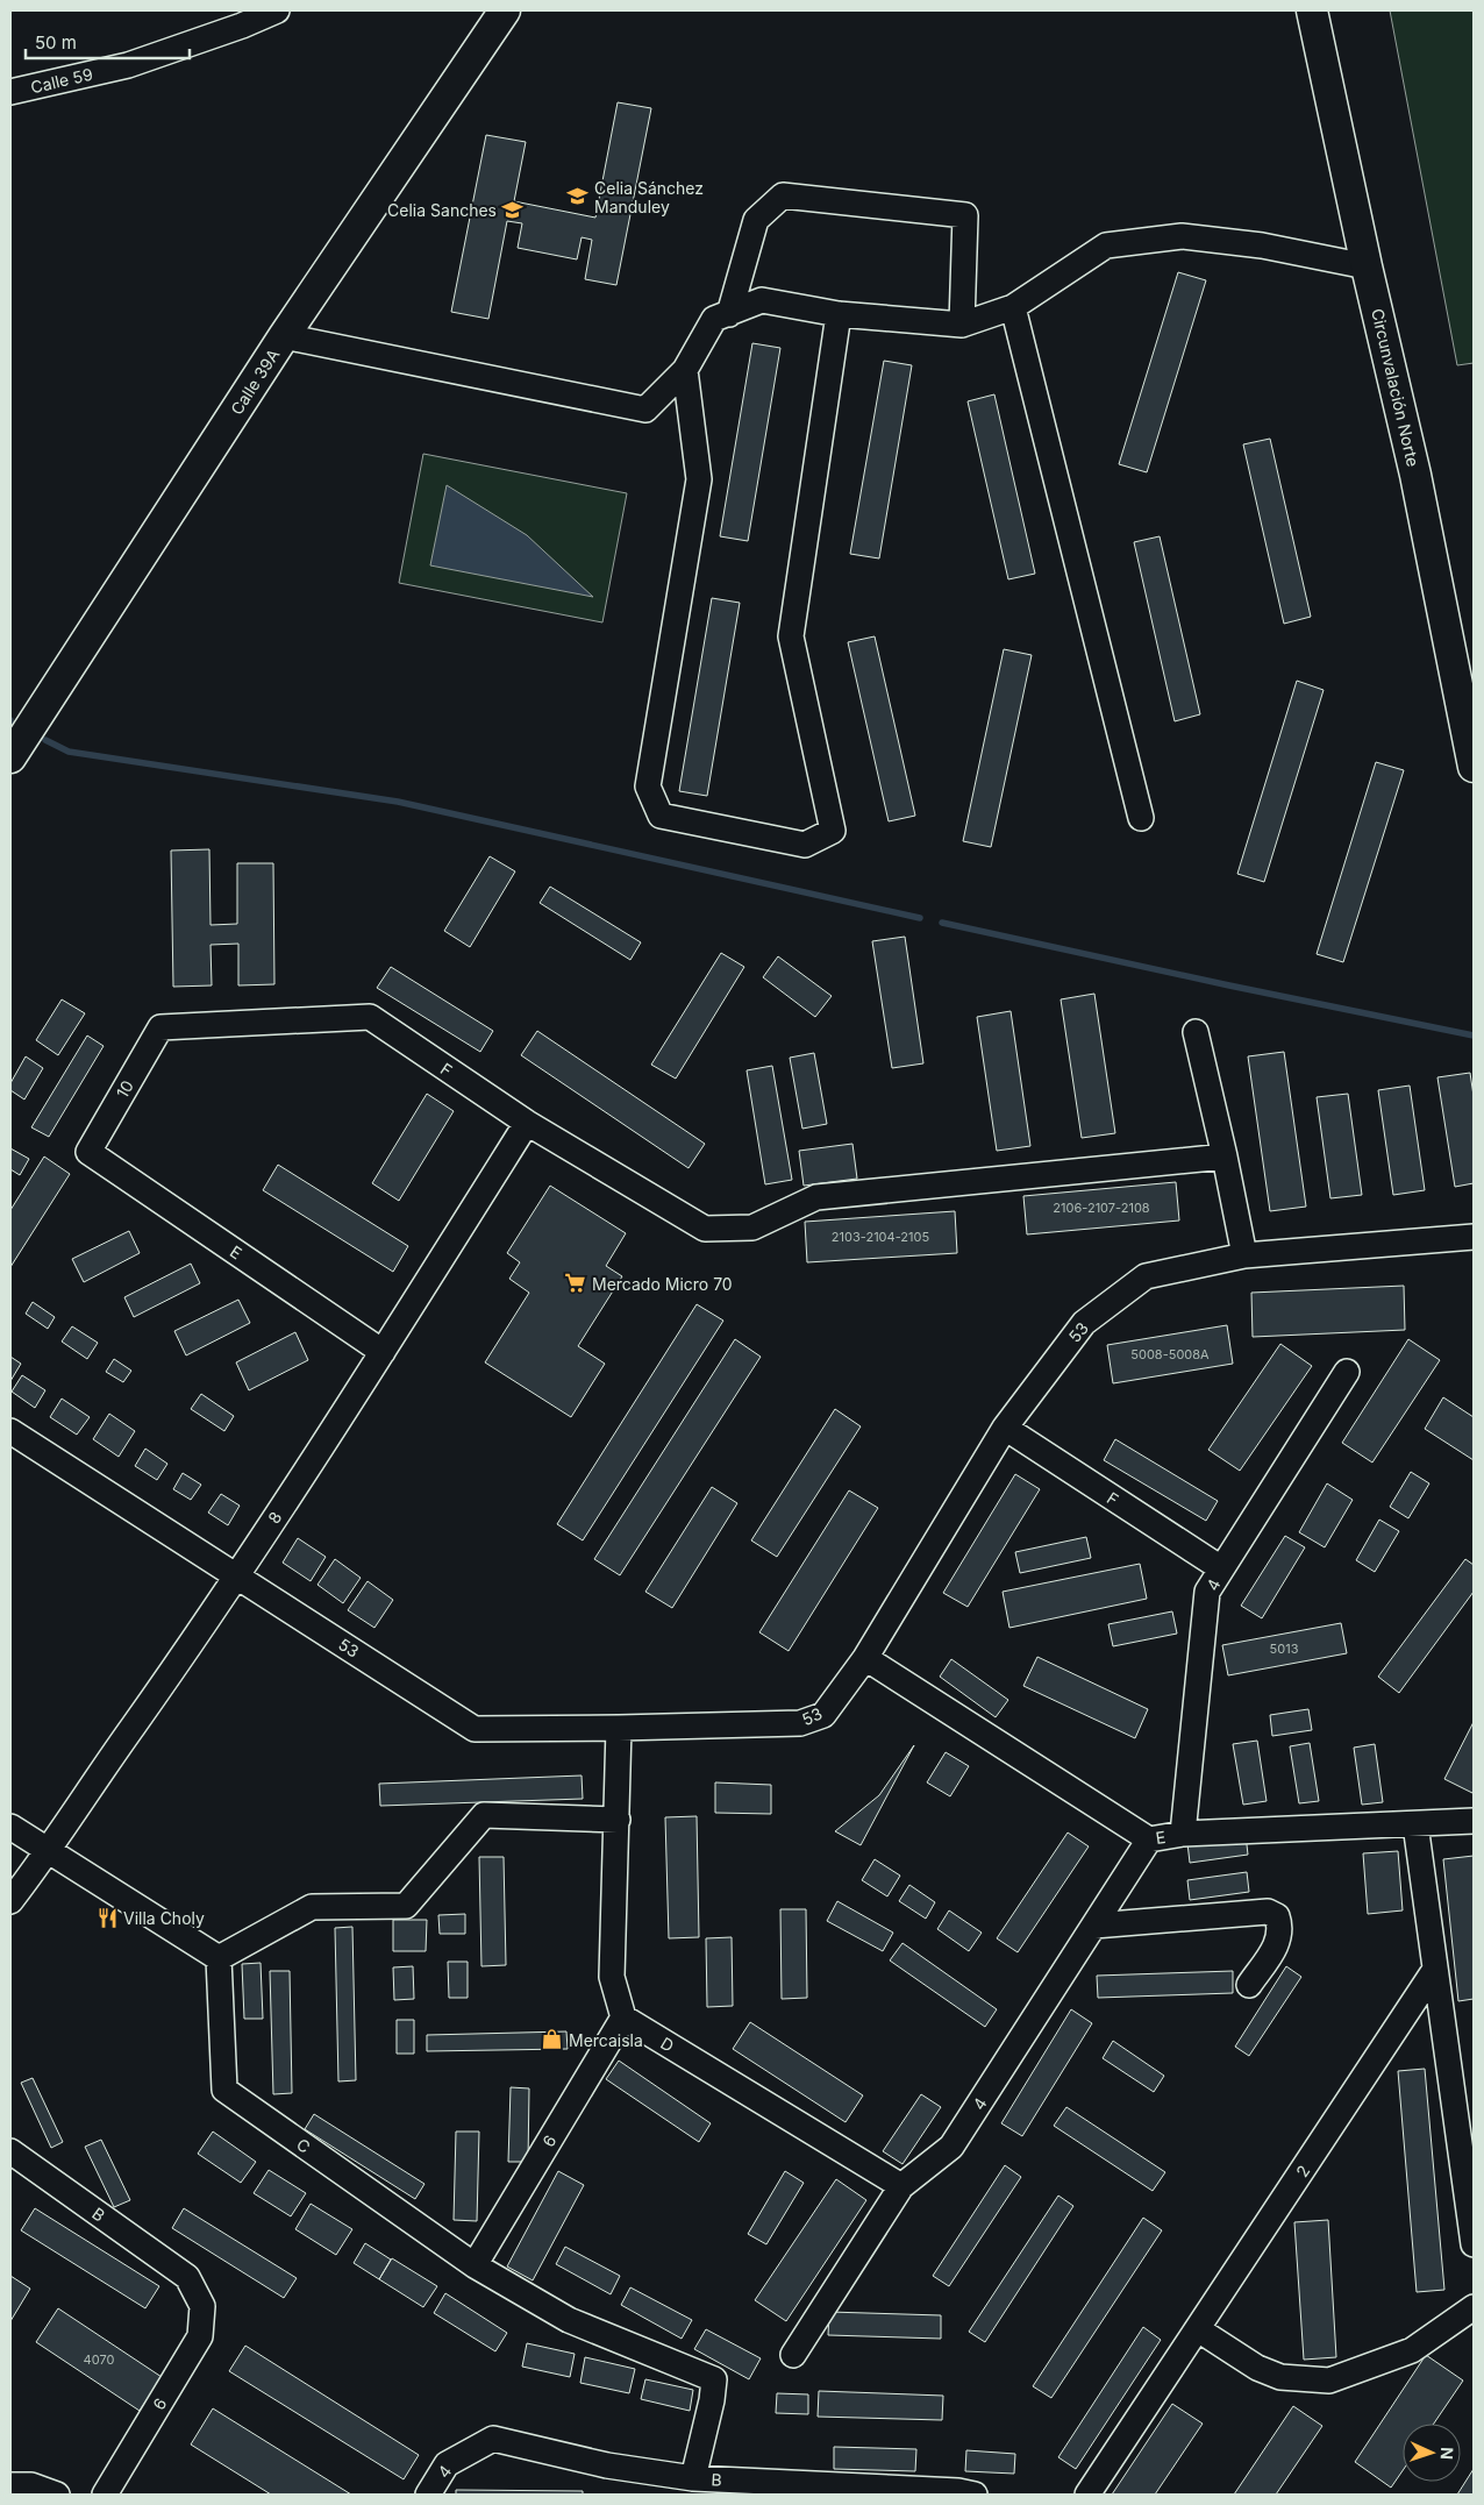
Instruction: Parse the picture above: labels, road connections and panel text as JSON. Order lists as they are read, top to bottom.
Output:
{
  "streets": {
    "main road": ["Calle 39A", "Circunvalación Norte"],
    "street": [
      "Calle 59",
      "F",
      "10",
      "E",
      "53",
      "8",
      "4",
      "D",
      "6",
      "C",
      "2",
      "B"
    ]
  },
  "crossings": [
    ["F", "10"],
    ["F", "53"],
    ["F", "8"],
    ["F", "4"],
    ["10", "E"],
    ["E", "53"],
    ["E", "8"],
    ["E", "4"],
    ["53", "8"],
    ["4", "D"],
    ["4", "B"],
    ["D", "6"],
    ["6", "C"],
    ["6", "B"],
    ["C", "B"]
  ],
  "places": {
    "school or university": ["Celia Sánchez Manduley", "Celia Sanches"],
    "supermarket": ["Mercado Micro 70"],
    "restaurant": ["Villa Choly"],
    "shop": ["Mercaisla"]
  },
  "house_numbers": [
    "2106-2107-2108",
    "2103-2104-2105",
    "5008-5008A",
    "5013",
    "4070"
  ],
  "scale_bar": "50 m",
  "north": "right"
}
